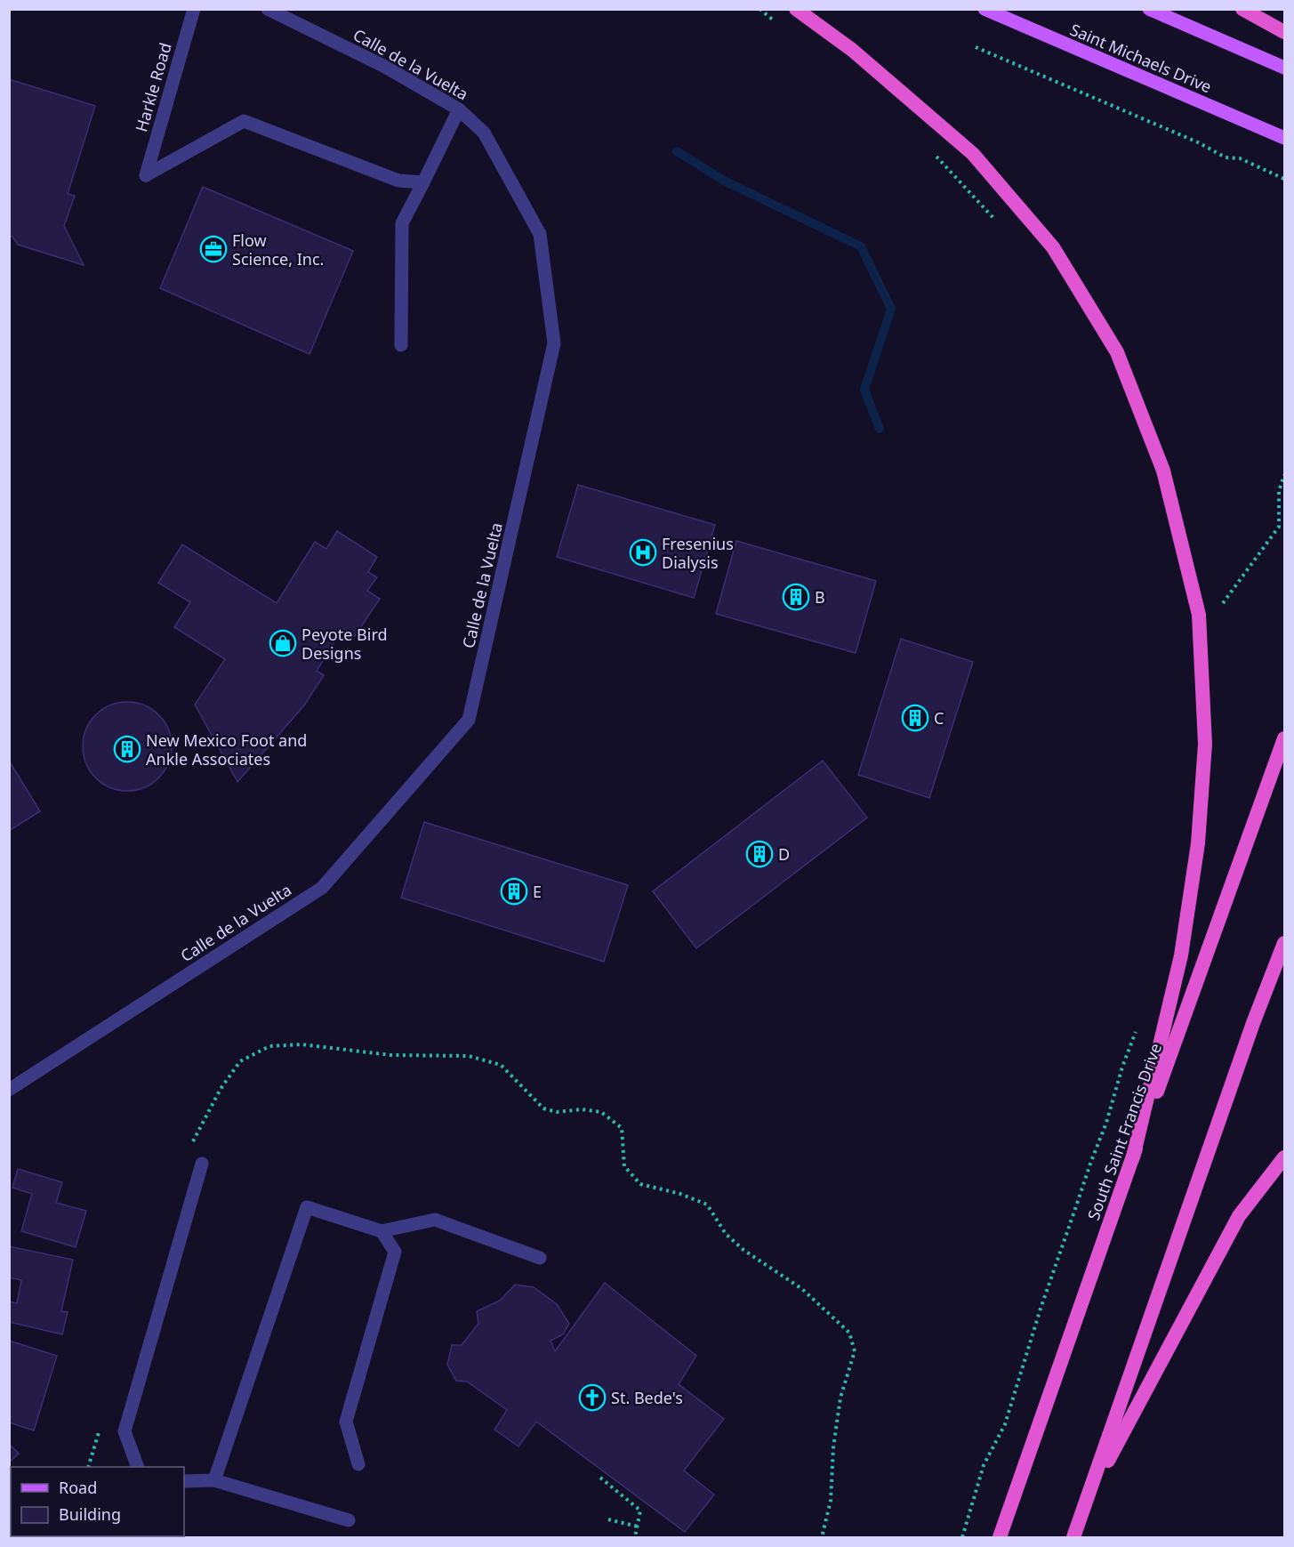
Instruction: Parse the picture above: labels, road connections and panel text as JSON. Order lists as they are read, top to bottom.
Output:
{
  "streets": {
    "highway": ["South Saint Francis Drive"],
    "main road": ["Saint Michaels Drive"],
    "street": ["Calle de la Vuelta", "Harkle Road"]
  },
  "places": {
    "office": ["Flow Science, Inc."],
    "hospital": ["Fresenius Dialysis"],
    "building": [
      "B",
      "C",
      "New Mexico Foot and Ankle Associates",
      "D",
      "E"
    ],
    "shop": ["Peyote Bird Designs"],
    "church": ["St. Bede's"]
  },
  "legend": ["Road", "Building"]
}
